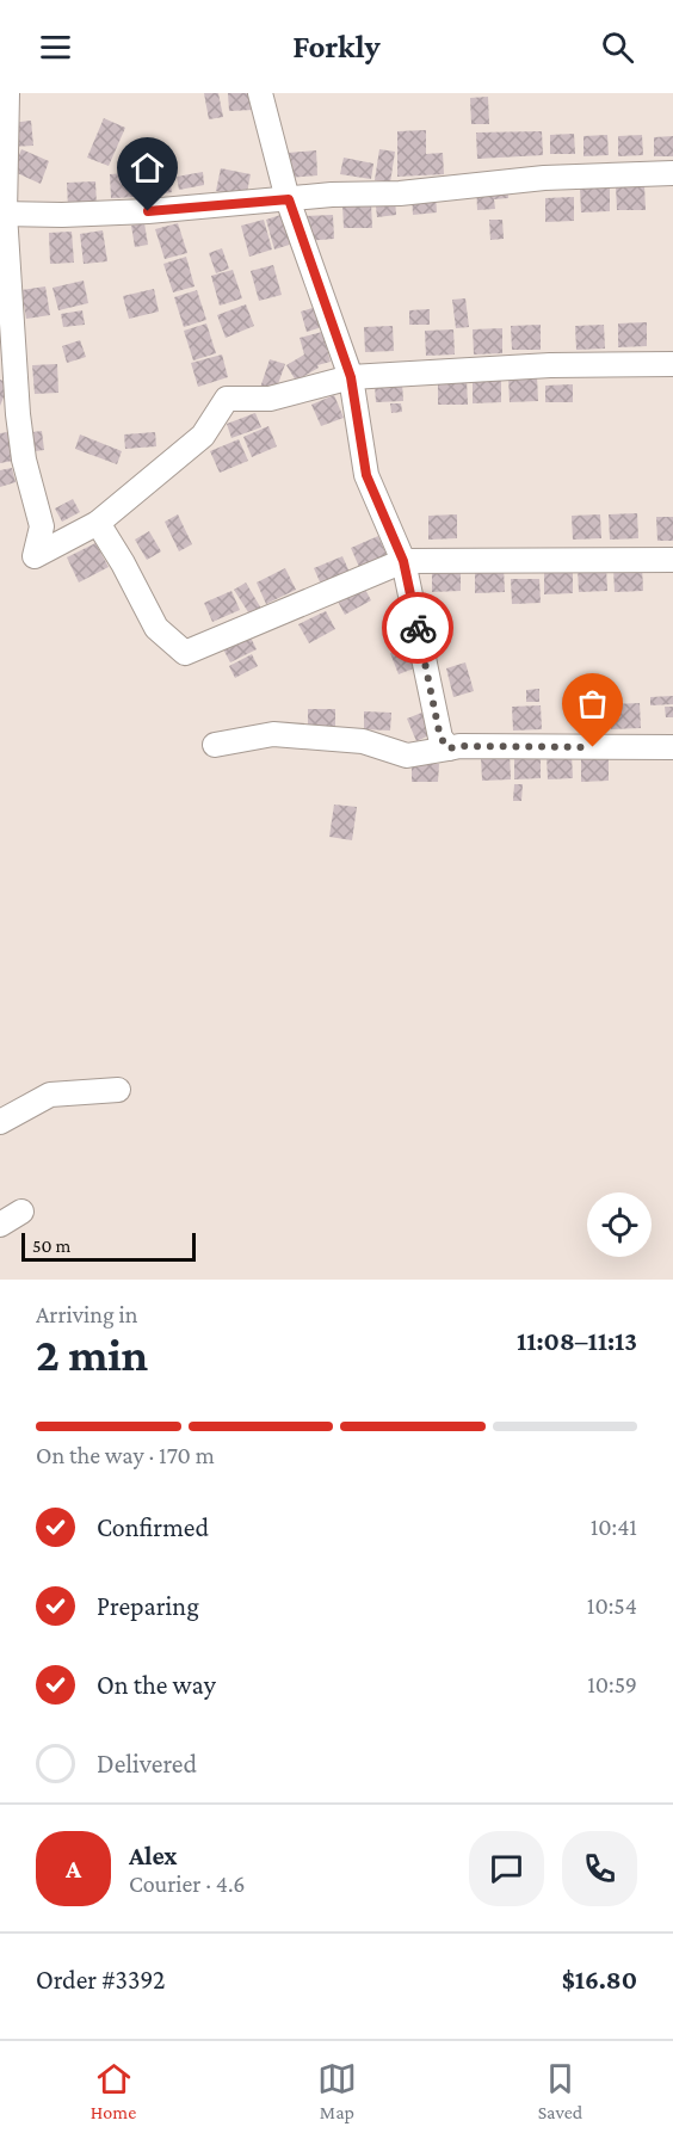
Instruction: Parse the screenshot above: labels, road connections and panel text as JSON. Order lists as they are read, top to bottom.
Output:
{
  "scale_bar": "50 m",
  "page": {
    "header": "Forkly",
    "scale": "50 m",
    "heading": ["2 min", "Arriving in", "11:08–11:13"],
    "panel": [
      "Alex",
      "Courier · 4.6",
      "Order #3392",
      "$16.80"
    ],
    "bar": "On the way · 170 m",
    "list": [
      ["Confirmed", "10:41"],
      ["Preparing", "10:54"],
      ["On the way", "10:59"],
      "Delivered"
    ],
    "round": "A",
    "tabs": ["Home", "Map", "Saved"]
  }
}
